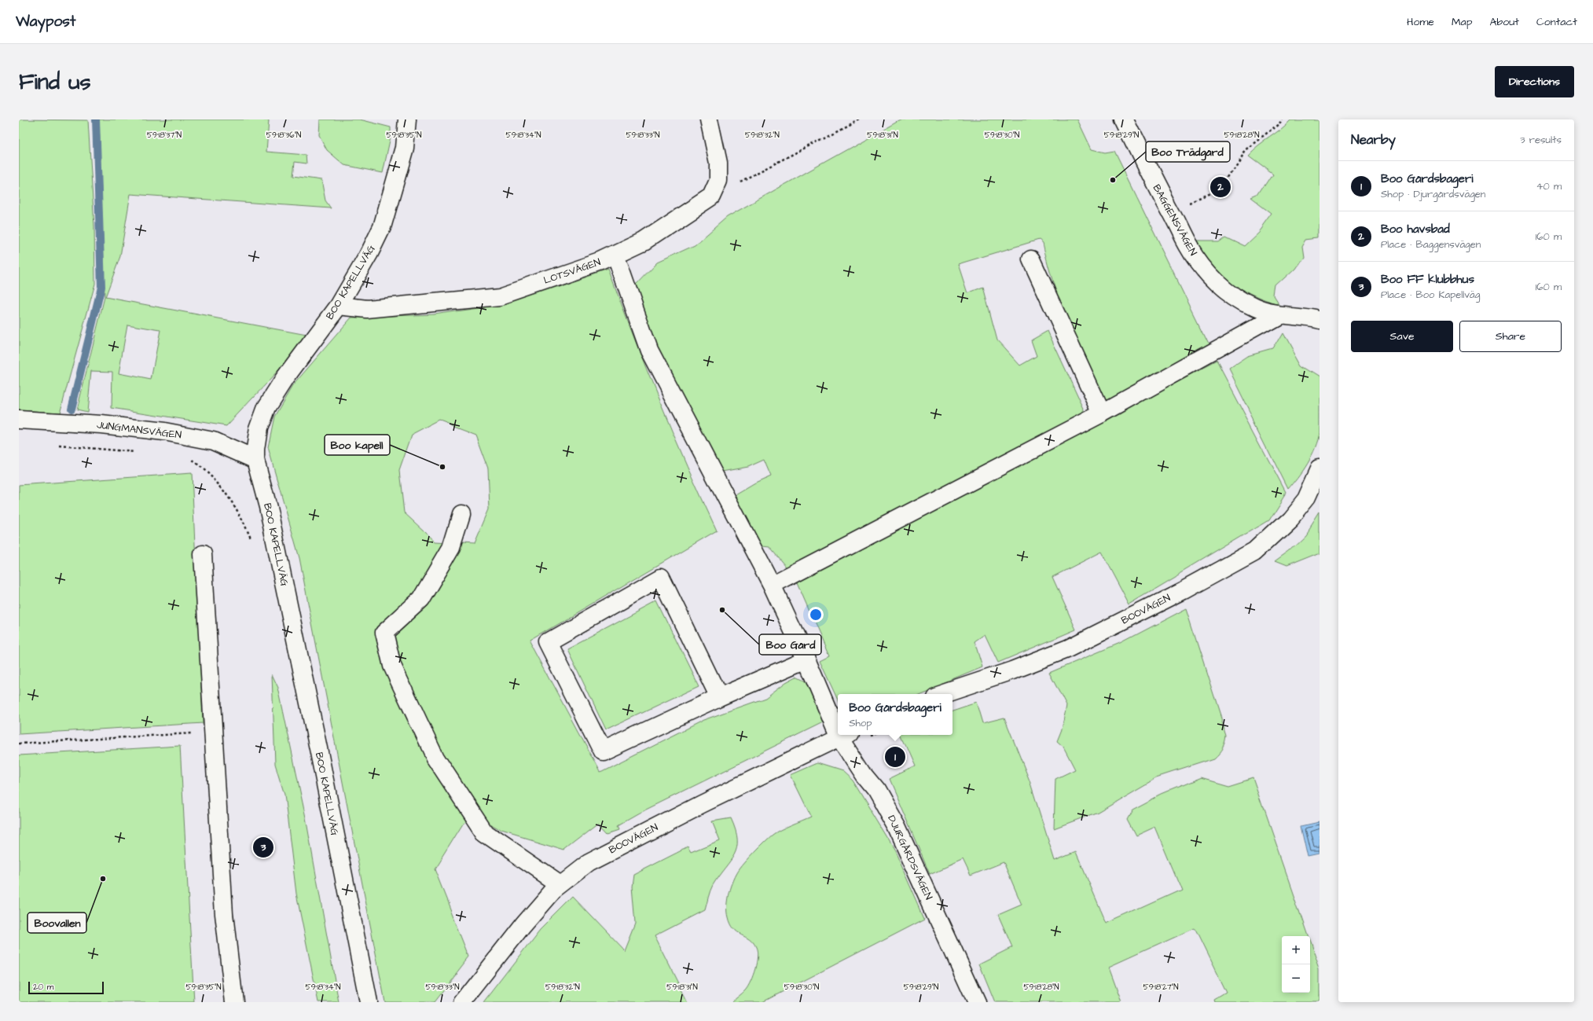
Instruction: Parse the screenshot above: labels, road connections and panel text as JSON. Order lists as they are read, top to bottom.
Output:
{
  "streets": {
    "street": [
      "BAGGENSVÄGEN",
      "LOTSVÄGEN",
      "BOO KAPELLVÄG",
      "JUNGMANSVÄGEN",
      "BOOVÄGEN",
      "DJURGÅRDSVÄGEN"
    ]
  },
  "crossings": [
    ["LOTSVÄGEN", "BOO KAPELLVÄG"],
    ["LOTSVÄGEN", "DJURGÅRDSVÄGEN"],
    ["BOO KAPELLVÄG", "JUNGMANSVÄGEN"],
    ["BOOVÄGEN", "DJURGÅRDSVÄGEN"]
  ],
  "places": [
    "Boo Trädgård",
    "Boo kapell",
    "Boo Gård",
    "Boovallen"
  ],
  "scale_bar": "20 m",
  "page": {
    "header": "Waypost",
    "nav": [
      "Home",
      "Map",
      "About",
      "Contact"
    ],
    "buttons": [
      "Directions",
      ["Save", "Share"]
    ],
    "title": "Find us",
    "heading": ["Nearby", "3 results"],
    "list": [
      {
        "mark": "1",
        "name": "Boo Gårdsbageri",
        "note": "Shop · Djurgårdsvägen",
        "value": "40 m"
      },
      {
        "mark": "2",
        "name": "Boo havsbad",
        "note": "Place · Baggensvägen",
        "value": "160 m"
      },
      {
        "mark": "3",
        "name": "Boo FF klubbhus",
        "note": "Place · Boo Kapellväg",
        "value": "160 m"
      }
    ],
    "pins": ["2", "1", "3"],
    "popup": ["Boo Gårdsbageri", "Shop"],
    "map_buttons": ["+", "−"],
    "scale": "20 m"
  },
  "coordinates": [
    "59°18'37\"N",
    "59°18'36\"N",
    "59°18'35\"N",
    "59°18'34\"N",
    "59°18'33\"N",
    "59°18'32\"N",
    "59°18'31\"N",
    "59°18'30\"N",
    "59°18'29\"N",
    "59°18'28\"N",
    "59°18'27\"N"
  ]
}
